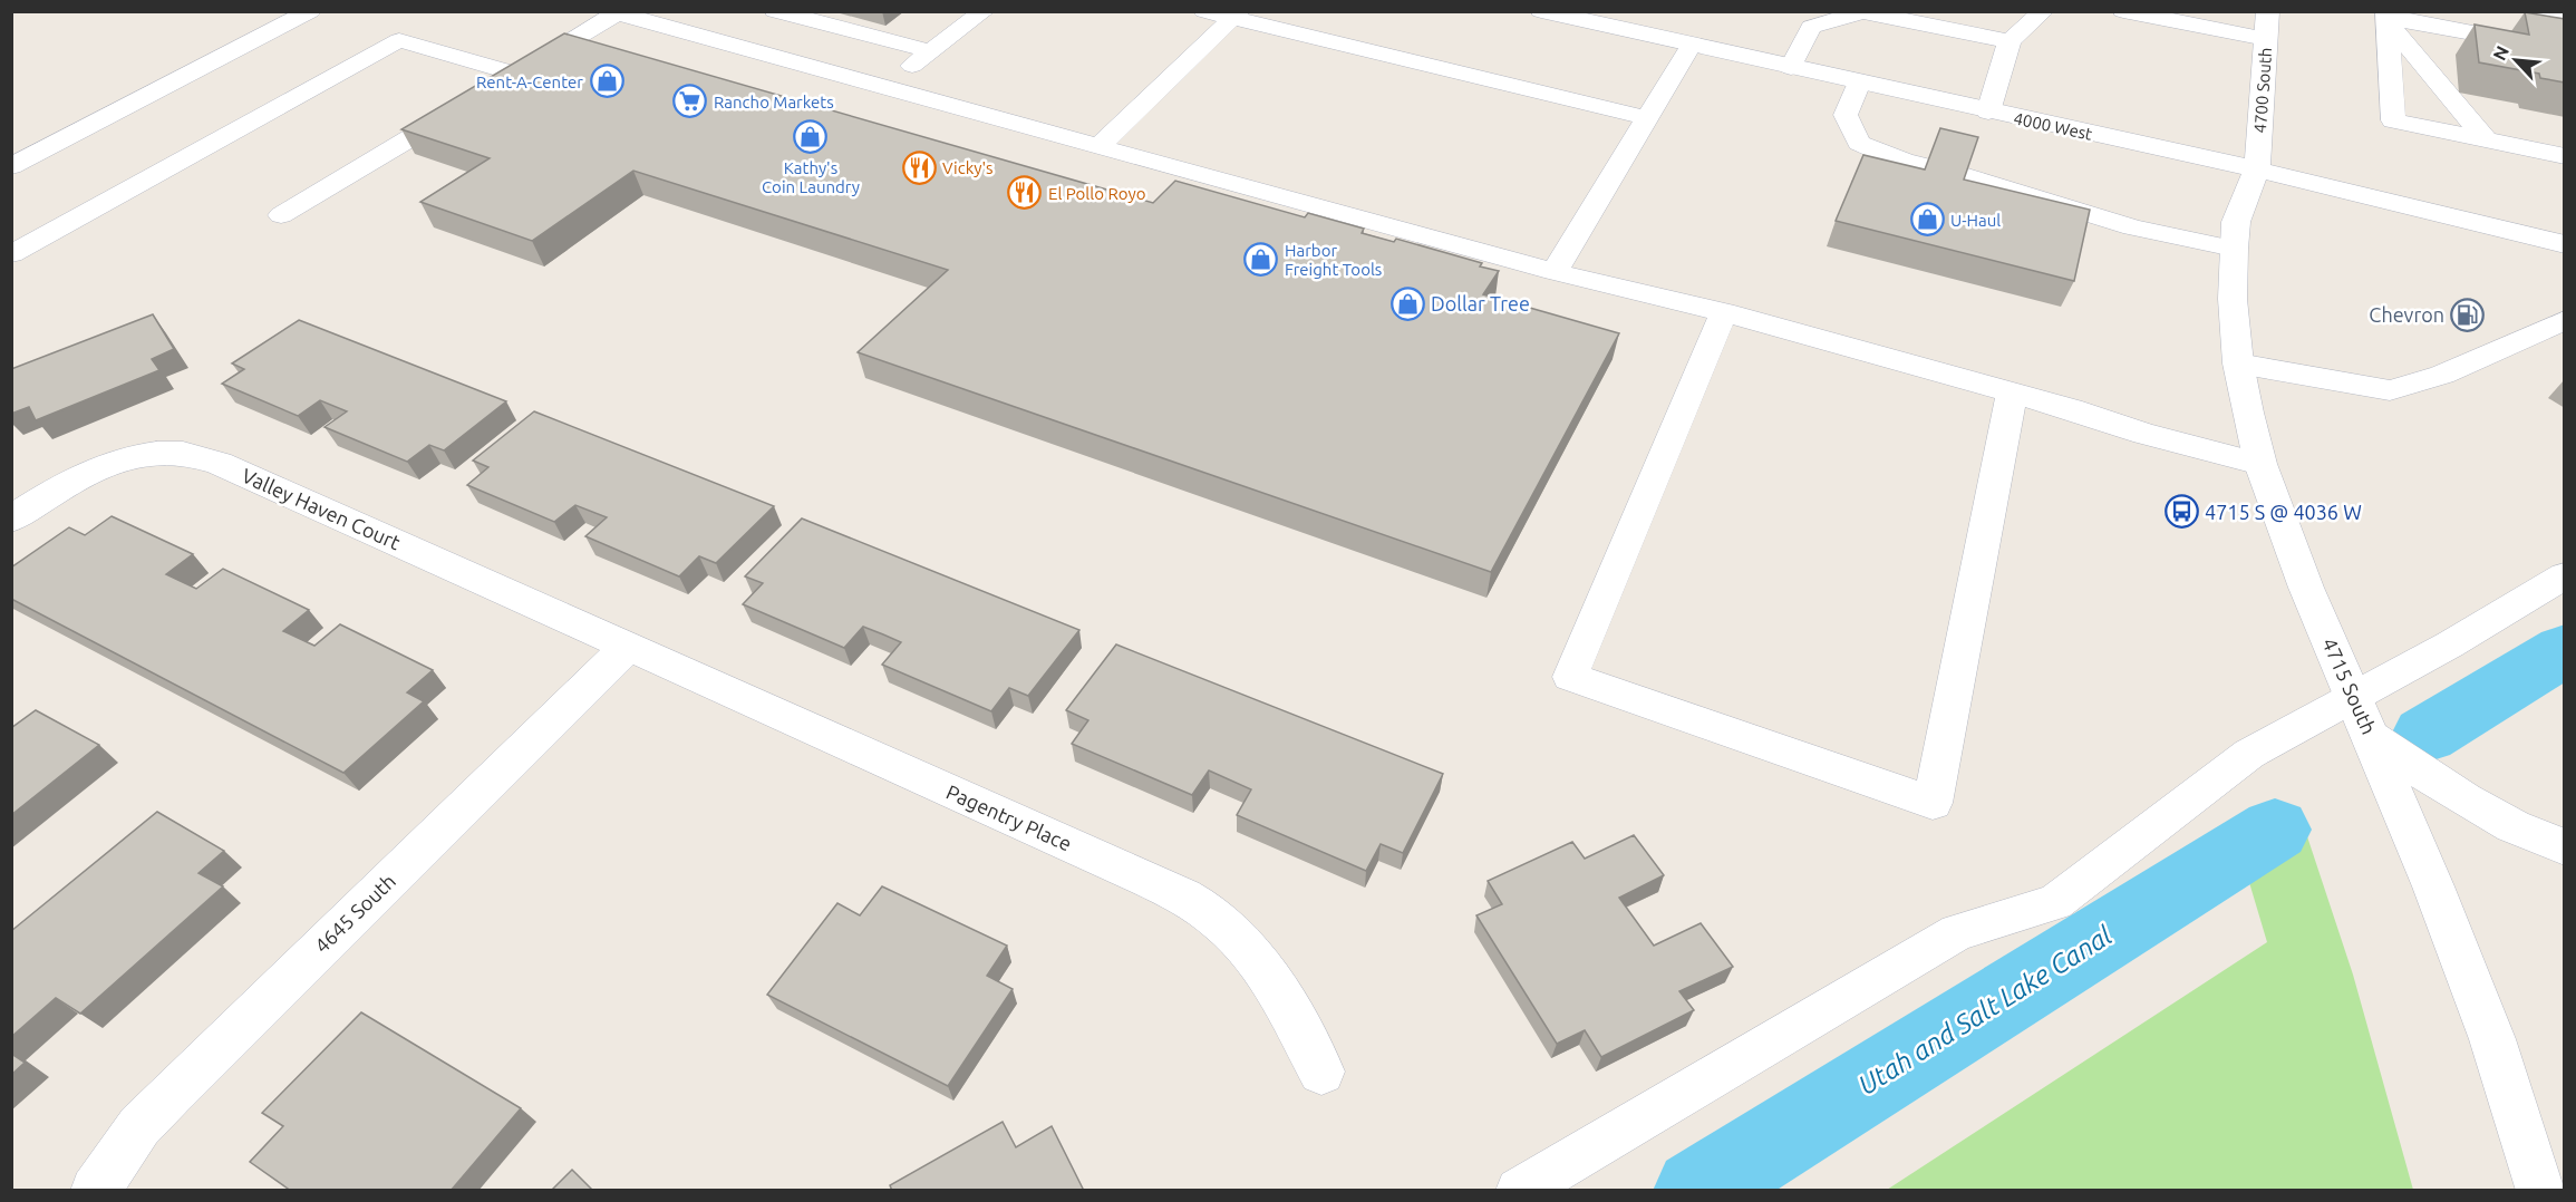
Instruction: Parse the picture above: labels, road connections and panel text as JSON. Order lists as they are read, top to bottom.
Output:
{
  "streets": {
    "street": [
      "4700 South",
      "4000 West",
      "Valley Haven Court",
      "4715 South",
      "Pagentry Place",
      "4645 South"
    ]
  },
  "crossings": [
    ["4700 South", "4000 West"],
    ["4700 South", "4715 South"],
    ["4000 West", "4715 South"],
    ["Valley Haven Court", "Pagentry Place"],
    ["Valley Haven Court", "4645 South"],
    ["Pagentry Place", "4645 South"]
  ],
  "water": ["Utah and Salt Lake Canal"],
  "places": {
    "shop": [
      "Rent-A-Center",
      "Kathy's Coin Laundry",
      "U-Haul",
      "Harbor Freight Tools",
      "Dollar Tree"
    ],
    "supermarket": ["Rancho Markets"],
    "restaurant": ["Vicky's", "El Pollo Royo"],
    "fuel station": ["Chevron"],
    "bus stop": ["4715 S @ 4036 W"]
  },
  "north": "top left"
}
